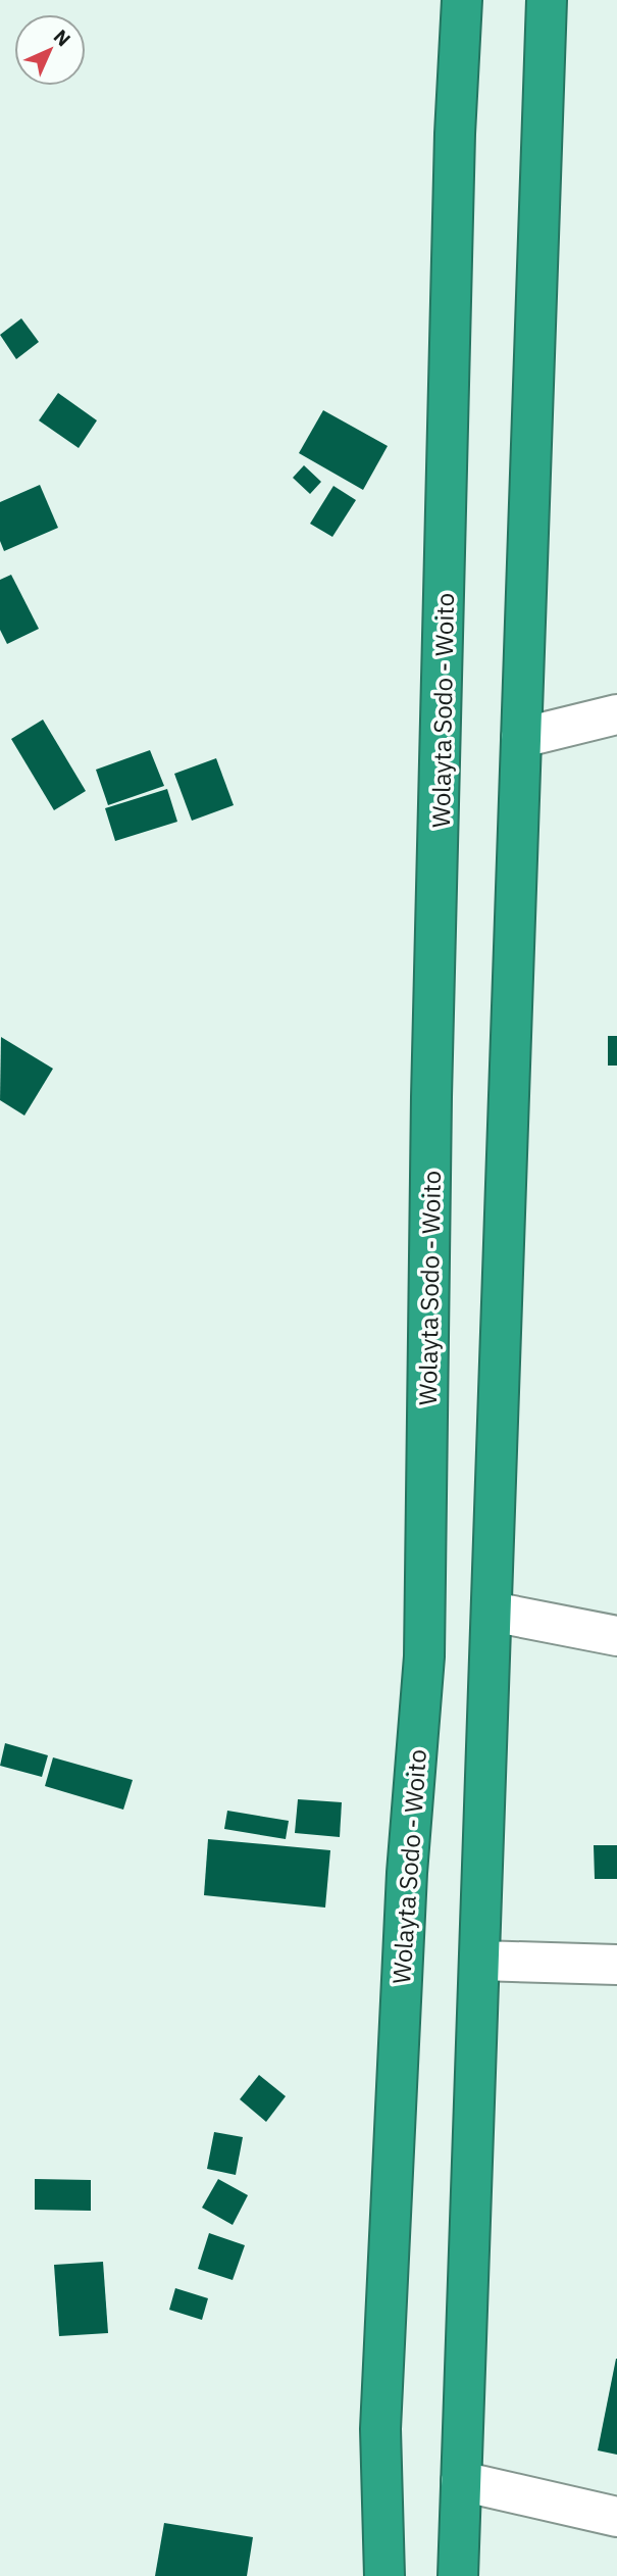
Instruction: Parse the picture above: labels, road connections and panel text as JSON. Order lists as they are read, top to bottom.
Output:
{
  "streets": {
    "highway": ["Wolayta Sodo - Woito"]
  },
  "north": "top right"
}
